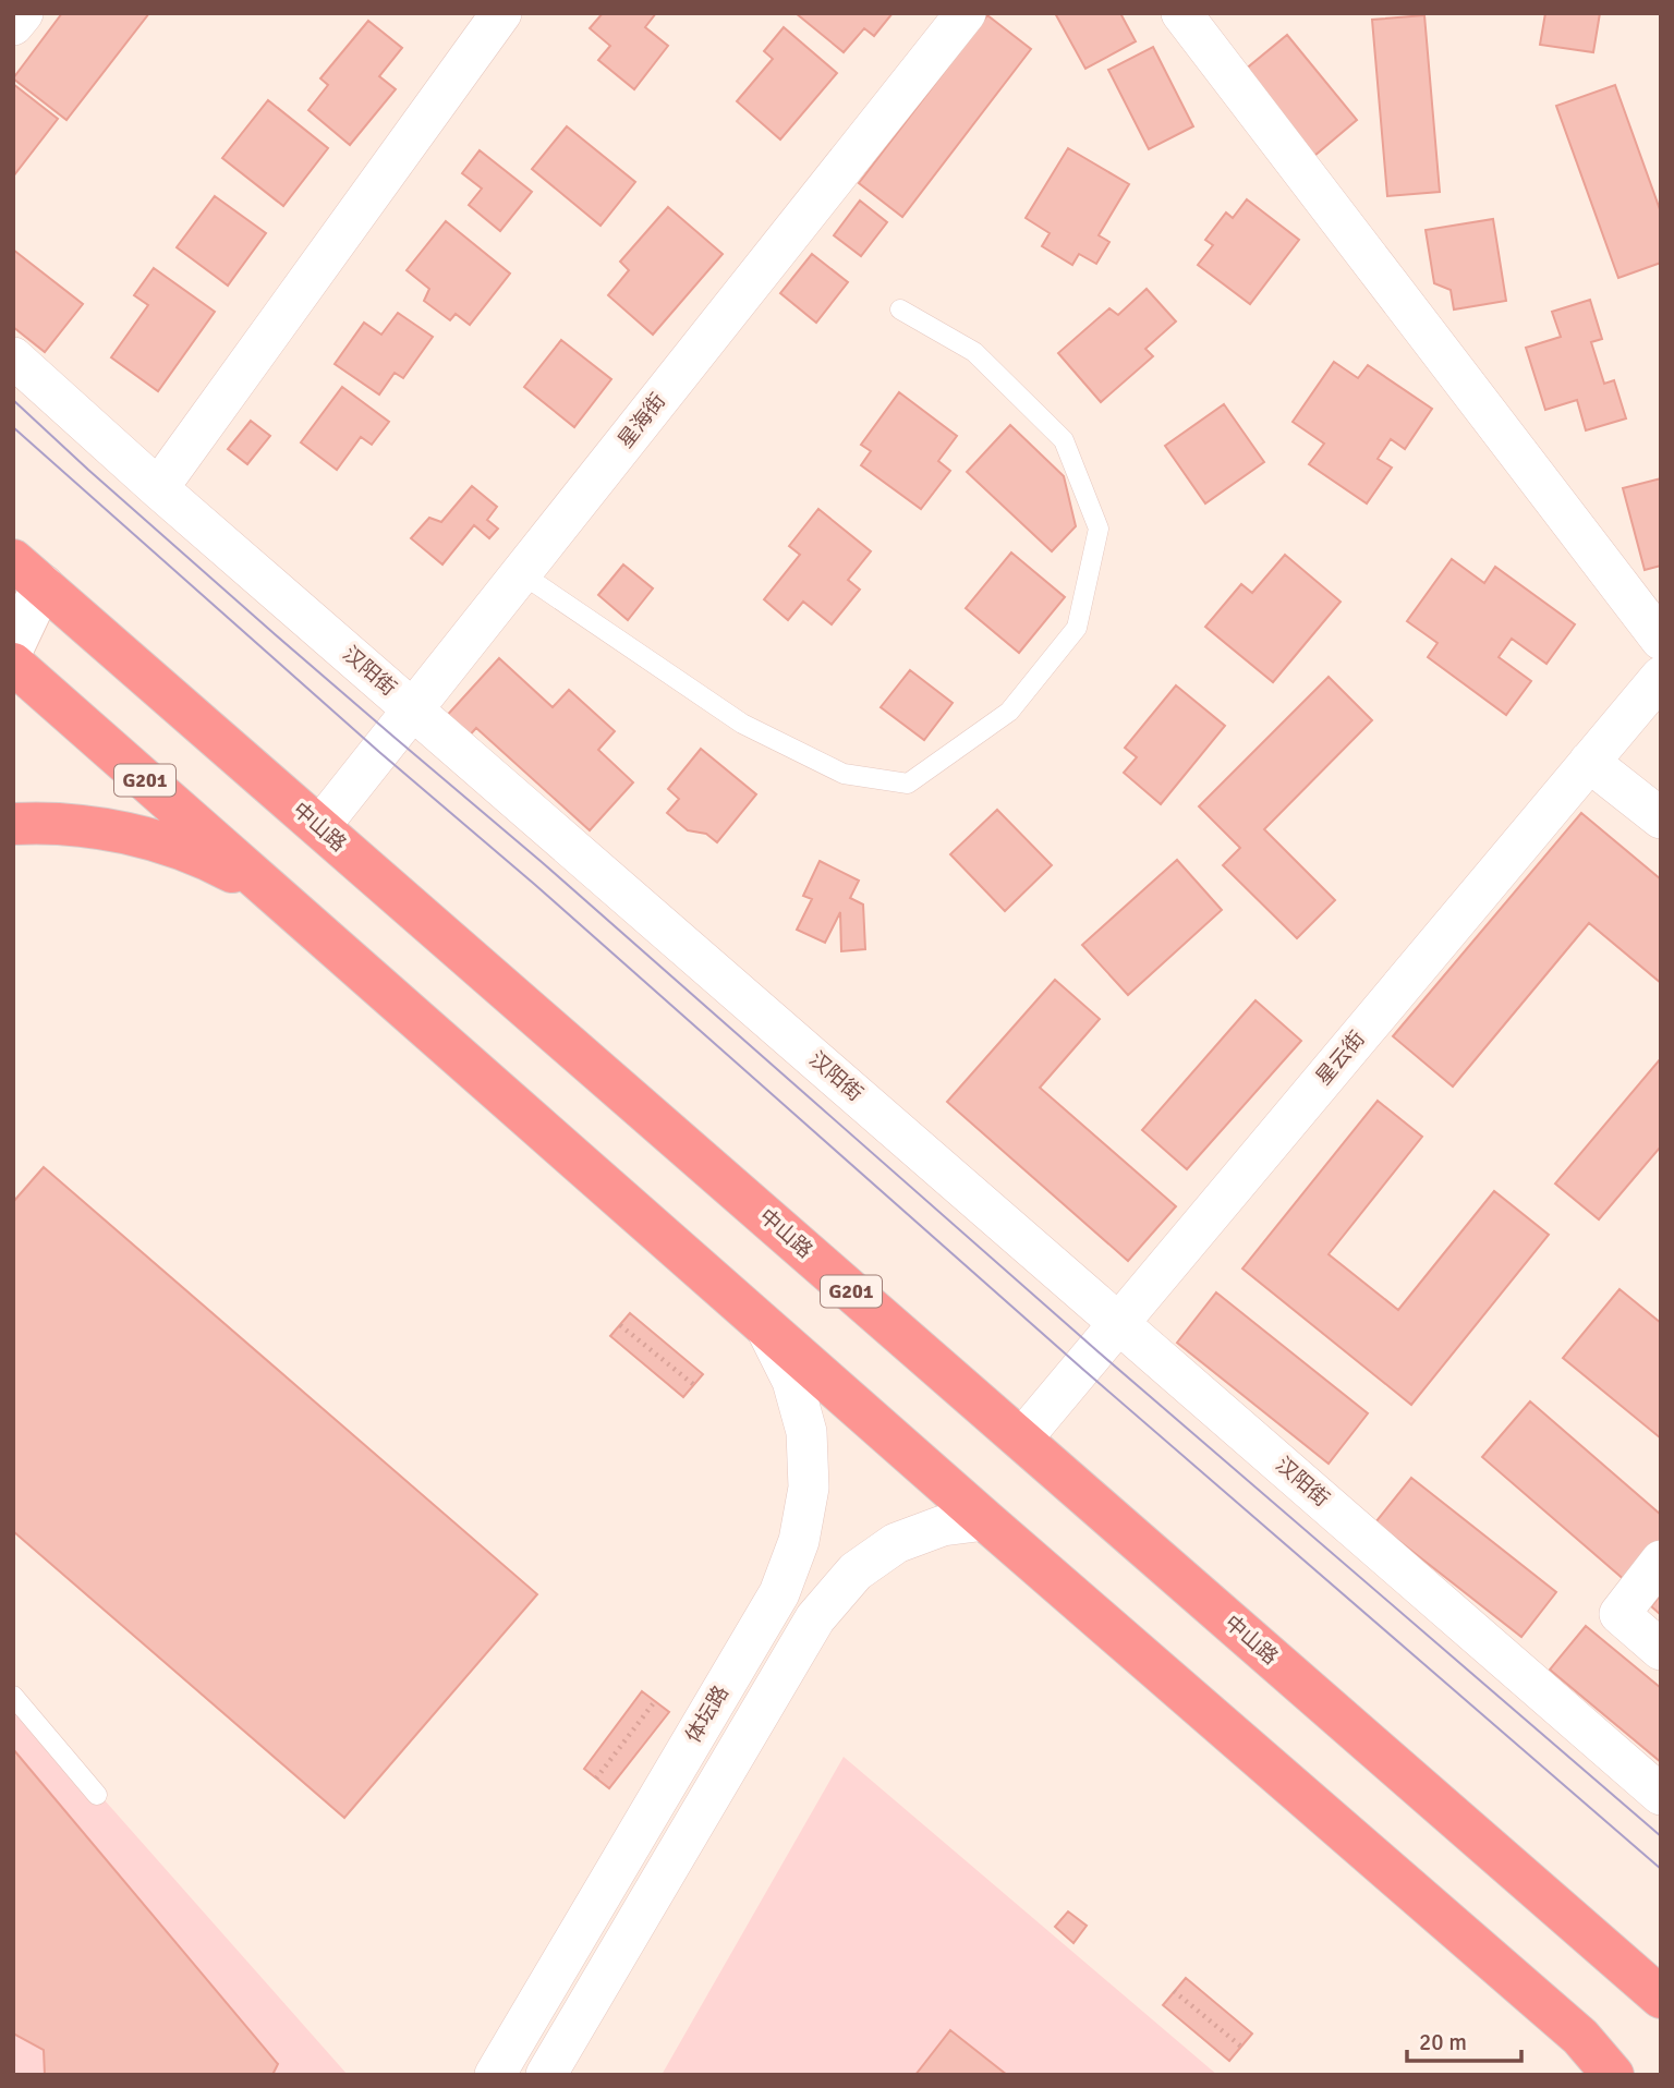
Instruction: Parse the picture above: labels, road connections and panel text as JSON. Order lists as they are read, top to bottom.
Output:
{
  "streets": {
    "highway": ["G201", "中山路"],
    "street": [
      "星海街",
      "汉阳街",
      "星云街",
      "体坛路"
    ]
  },
  "crossings": [
    ["星海街", "汉阳街"],
    ["星海街", "中山路"],
    ["汉阳街", "星云街"],
    ["G201", "体坛路"],
    ["中山路", "星云街"]
  ],
  "scale_bar": "20 m"
}
